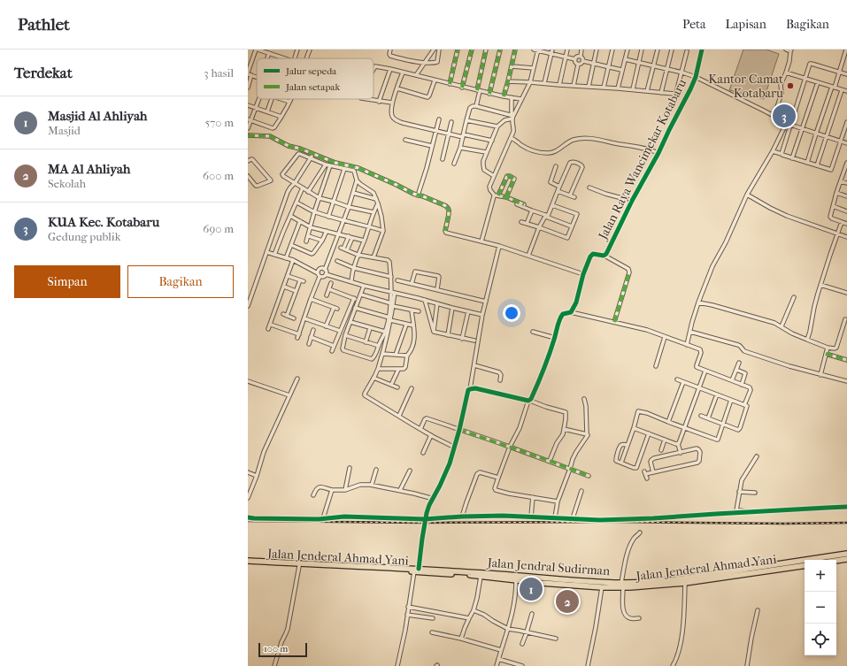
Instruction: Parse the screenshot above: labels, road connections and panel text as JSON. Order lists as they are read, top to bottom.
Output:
{
  "streets": {
    "highway": ["Jalan Jenderal Ahmad Yani", "Jalan Jendral Sudirman"],
    "street": ["Jalan Raya Wancimekar Kotabaru"]
  },
  "crossings": [
    ["Jalan Jenderal Ahmad Yani", "Jalan Jendral Sudirman"]
  ],
  "places": ["Kantor Camat Kotabaru"],
  "legend": ["Jalur sepeda", "Jalan setapak"],
  "scale_bar": "100 m",
  "page": {
    "header": "Pathlet",
    "nav": ["Peta", "Lapisan", "Bagikan"],
    "heading": ["Terdekat", "3 hasil"],
    "list": [
      {
        "mark": "1",
        "name": "Masjid Al Ahliyah",
        "note": "Masjid",
        "value": "570 m"
      },
      {
        "mark": "2",
        "name": "MA Al Ahliyah",
        "note": "Sekolah",
        "value": "600 m"
      },
      {
        "mark": "3",
        "name": "KUA Kec. Kotabaru",
        "note": "Gedung publik",
        "value": "690 m"
      }
    ],
    "pins": ["3", "1", "2"],
    "buttons": ["Simpan", "Bagikan"],
    "map_buttons": ["+", "−"],
    "scale": "100 m"
  }
}
